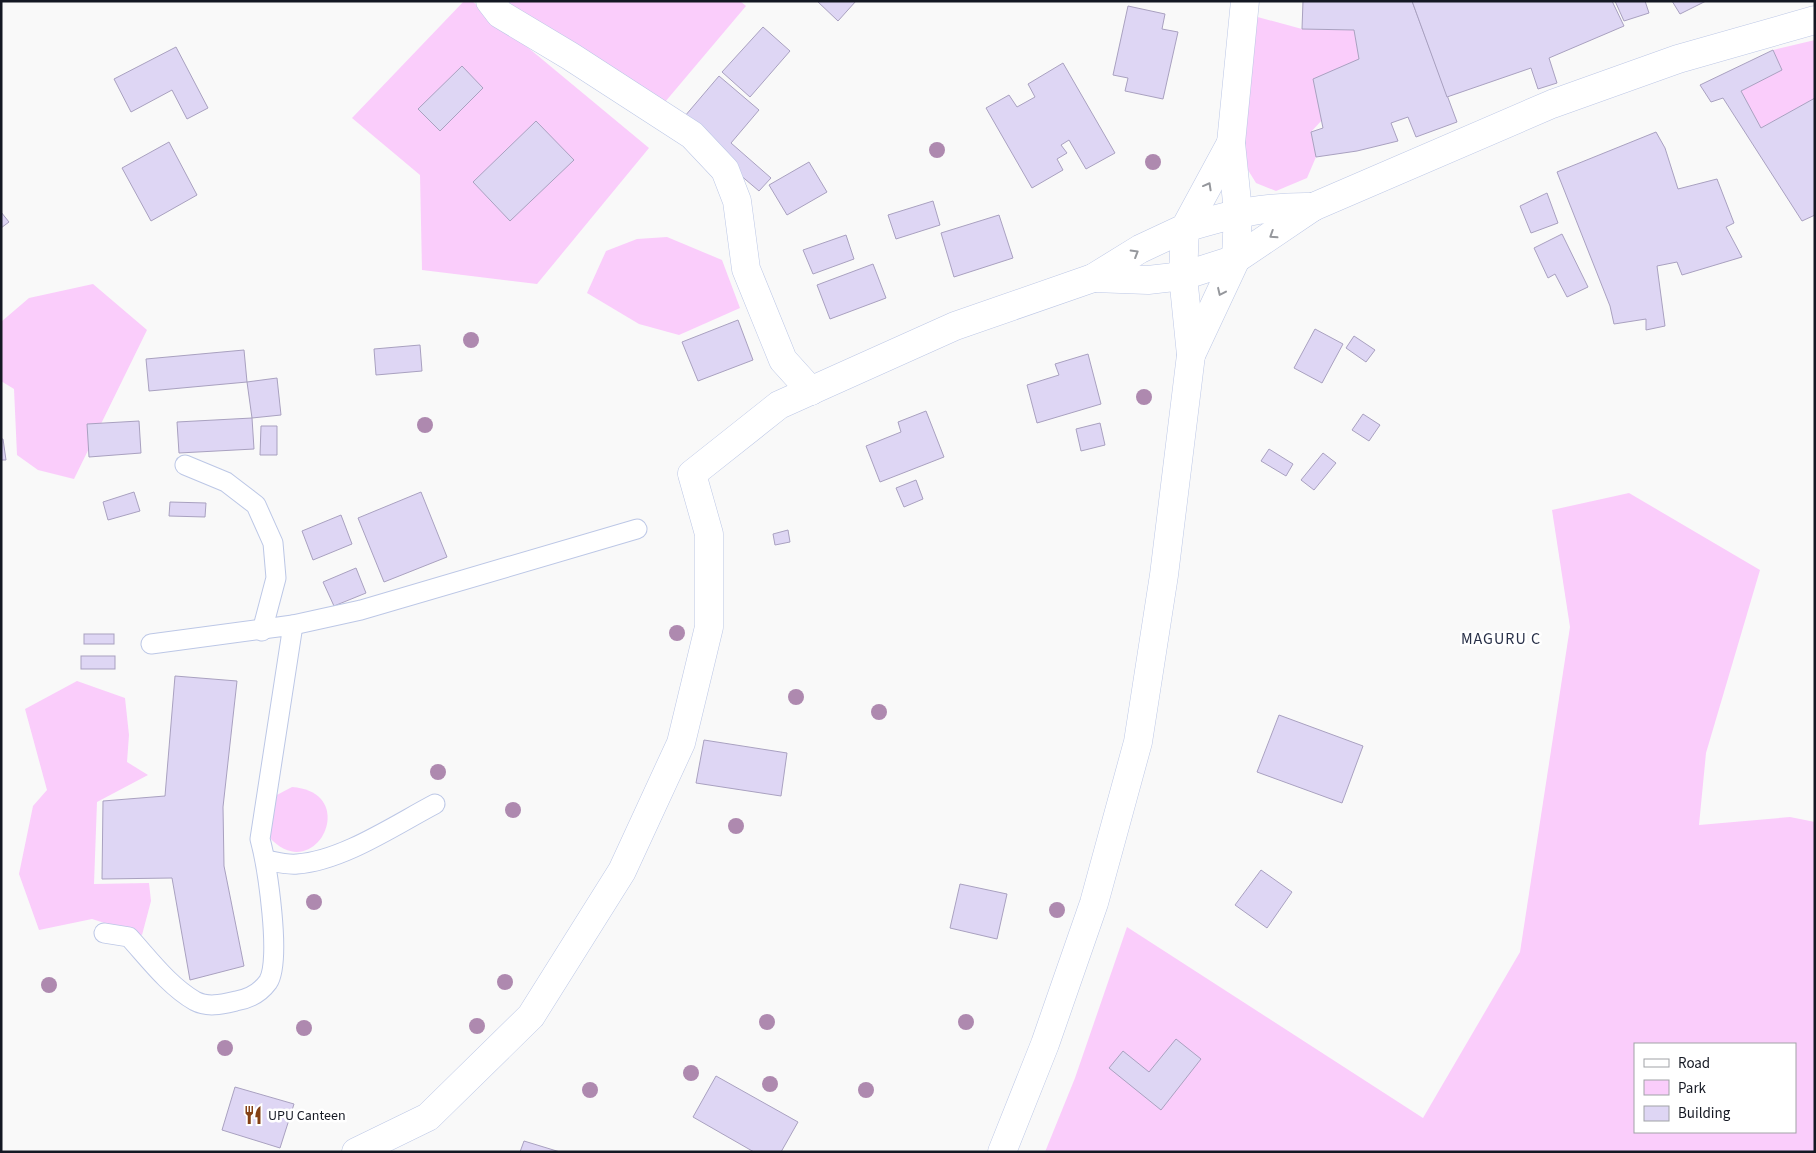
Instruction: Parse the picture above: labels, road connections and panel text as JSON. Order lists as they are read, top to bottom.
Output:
{
  "districts": ["MAGURU C"],
  "places": {
    "restaurant": ["UPU Canteen"]
  },
  "legend": ["Road", "Park", "Building"]
}
